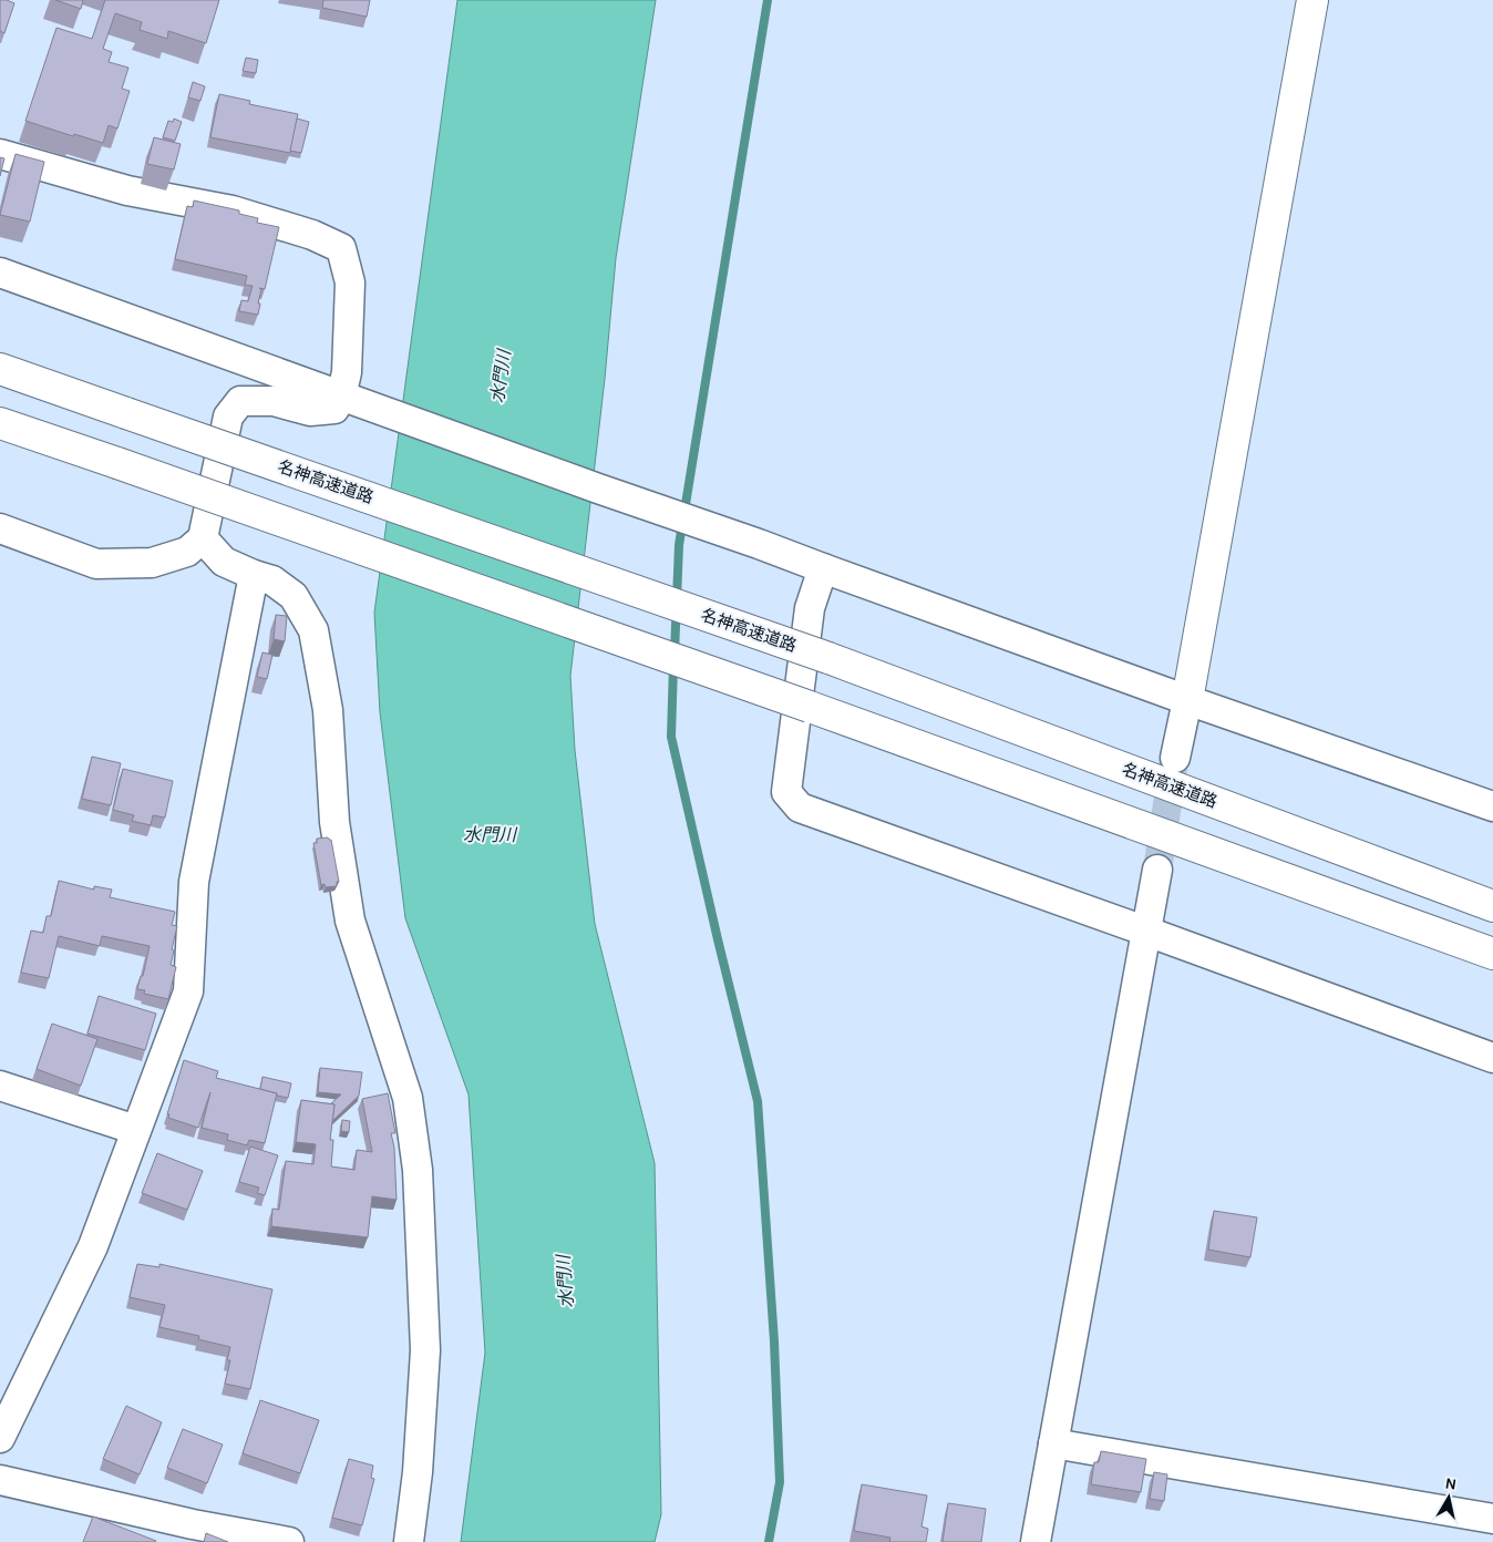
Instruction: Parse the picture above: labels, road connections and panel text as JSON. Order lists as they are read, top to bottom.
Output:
{
  "streets": {
    "main road": ["名神高速道路"]
  },
  "water": ["水門川"],
  "north": "top"
}
